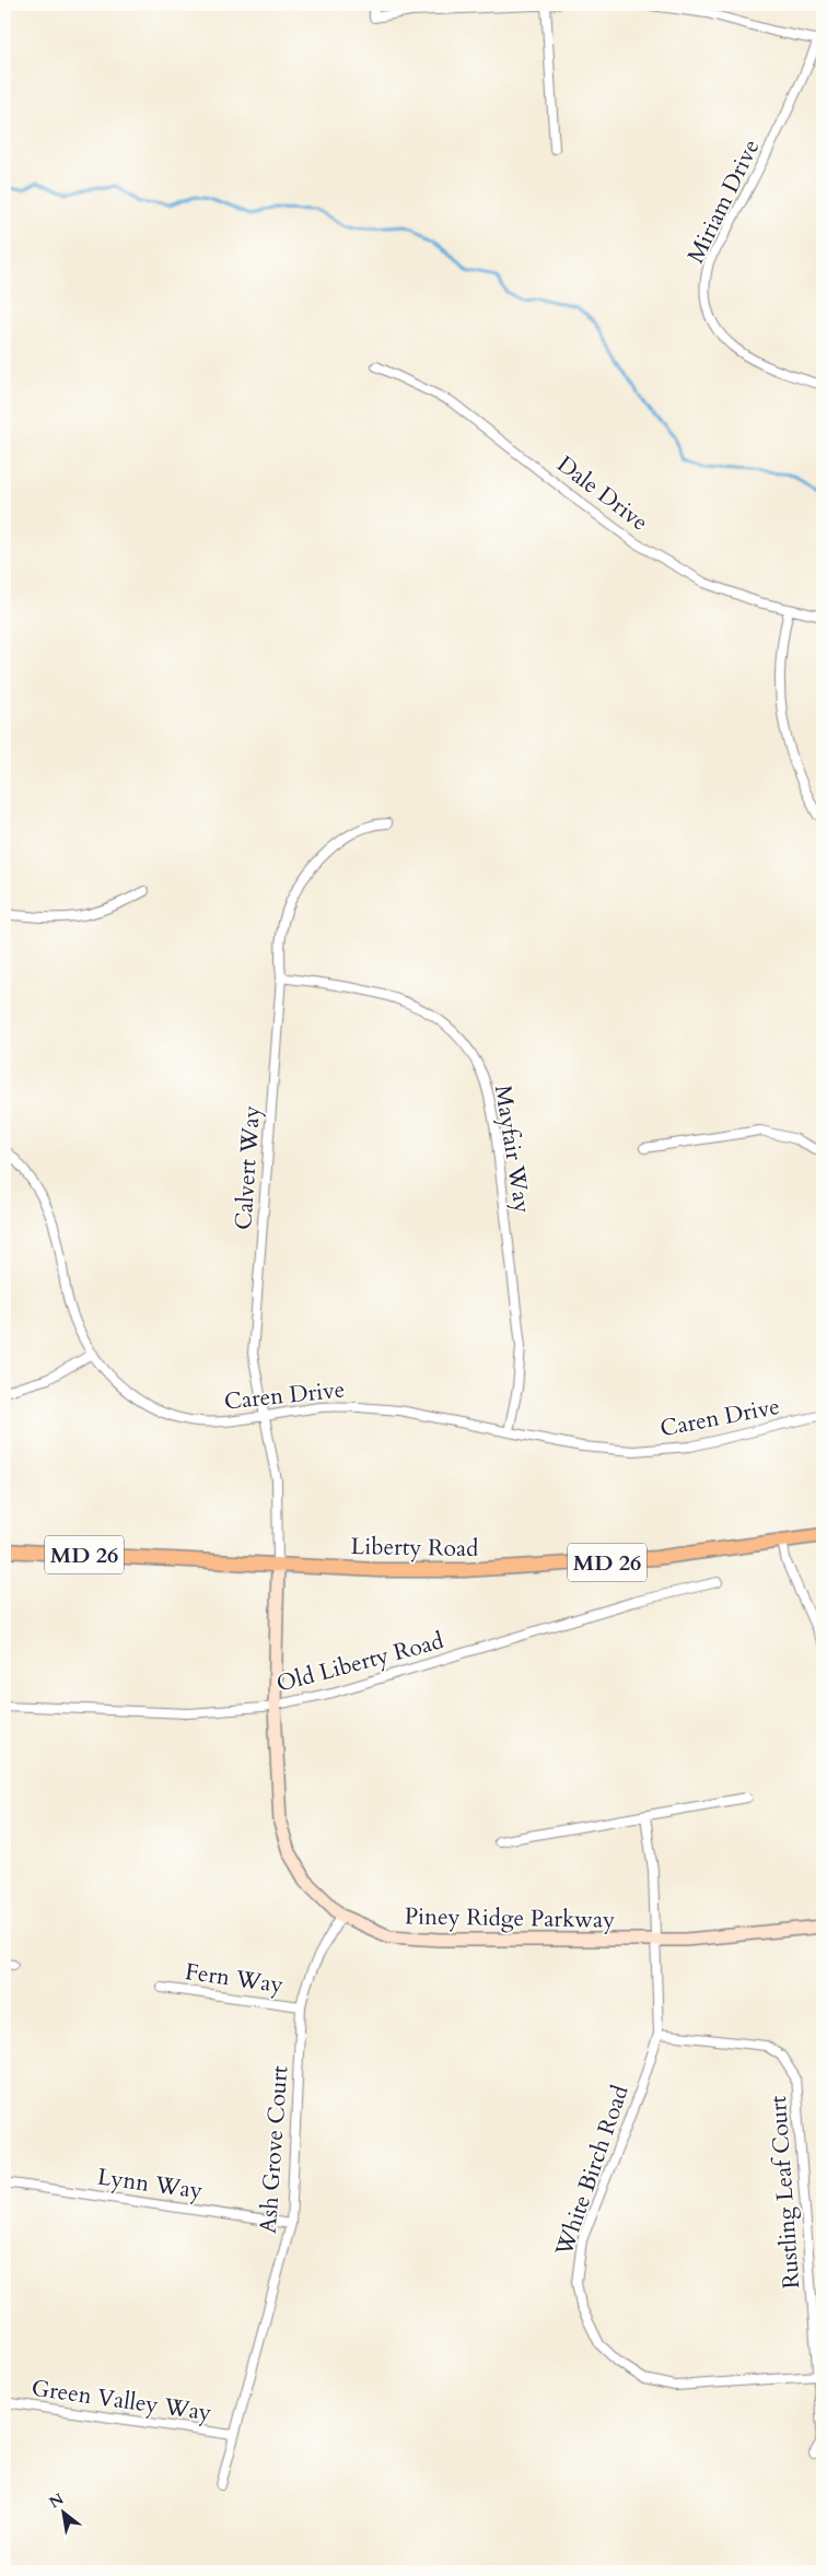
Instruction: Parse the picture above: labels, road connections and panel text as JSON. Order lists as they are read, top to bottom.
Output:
{
  "streets": {
    "main road": ["Liberty Road", "MD 26"],
    "street": [
      "Miriam Drive",
      "Dale Drive",
      "Mayfair Way",
      "Calvert Way",
      "Caren Drive",
      "Old Liberty Road",
      "Piney Ridge Parkway",
      "Fern Way",
      "Ash Grove Court",
      "White Birch Road",
      "Lynn Way",
      "Rustling Leaf Court",
      "Green Valley Way"
    ]
  },
  "crossings": [
    ["Mayfair Way", "Calvert Way"],
    ["Mayfair Way", "Caren Drive"],
    ["Calvert Way", "Caren Drive"],
    ["Calvert Way", "Liberty Road"],
    ["Calvert Way", "Piney Ridge Parkway"],
    ["Liberty Road", "Piney Ridge Parkway"],
    ["Old Liberty Road", "Piney Ridge Parkway"],
    ["Piney Ridge Parkway", "Ash Grove Court"],
    ["Piney Ridge Parkway", "White Birch Road"],
    ["Fern Way", "Ash Grove Court"],
    ["Ash Grove Court", "Lynn Way"],
    ["Ash Grove Court", "Green Valley Way"],
    ["White Birch Road", "Rustling Leaf Court"]
  ],
  "north": "top left"
}
